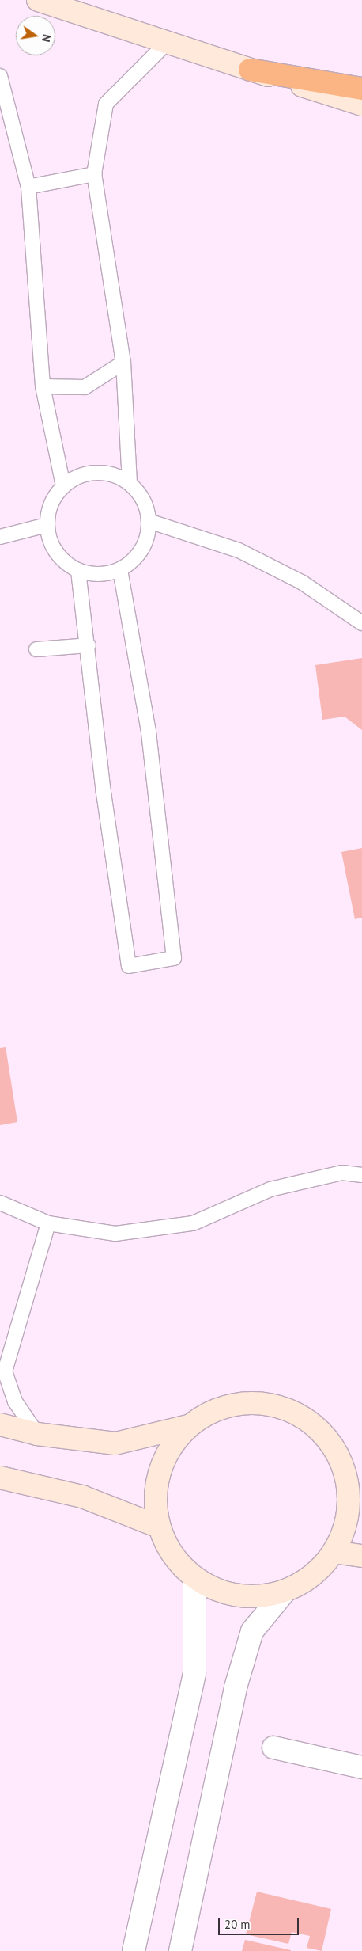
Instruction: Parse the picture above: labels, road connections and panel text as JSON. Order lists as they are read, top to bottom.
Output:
{
  "scale_bar": "20 m",
  "north": "right"
}
